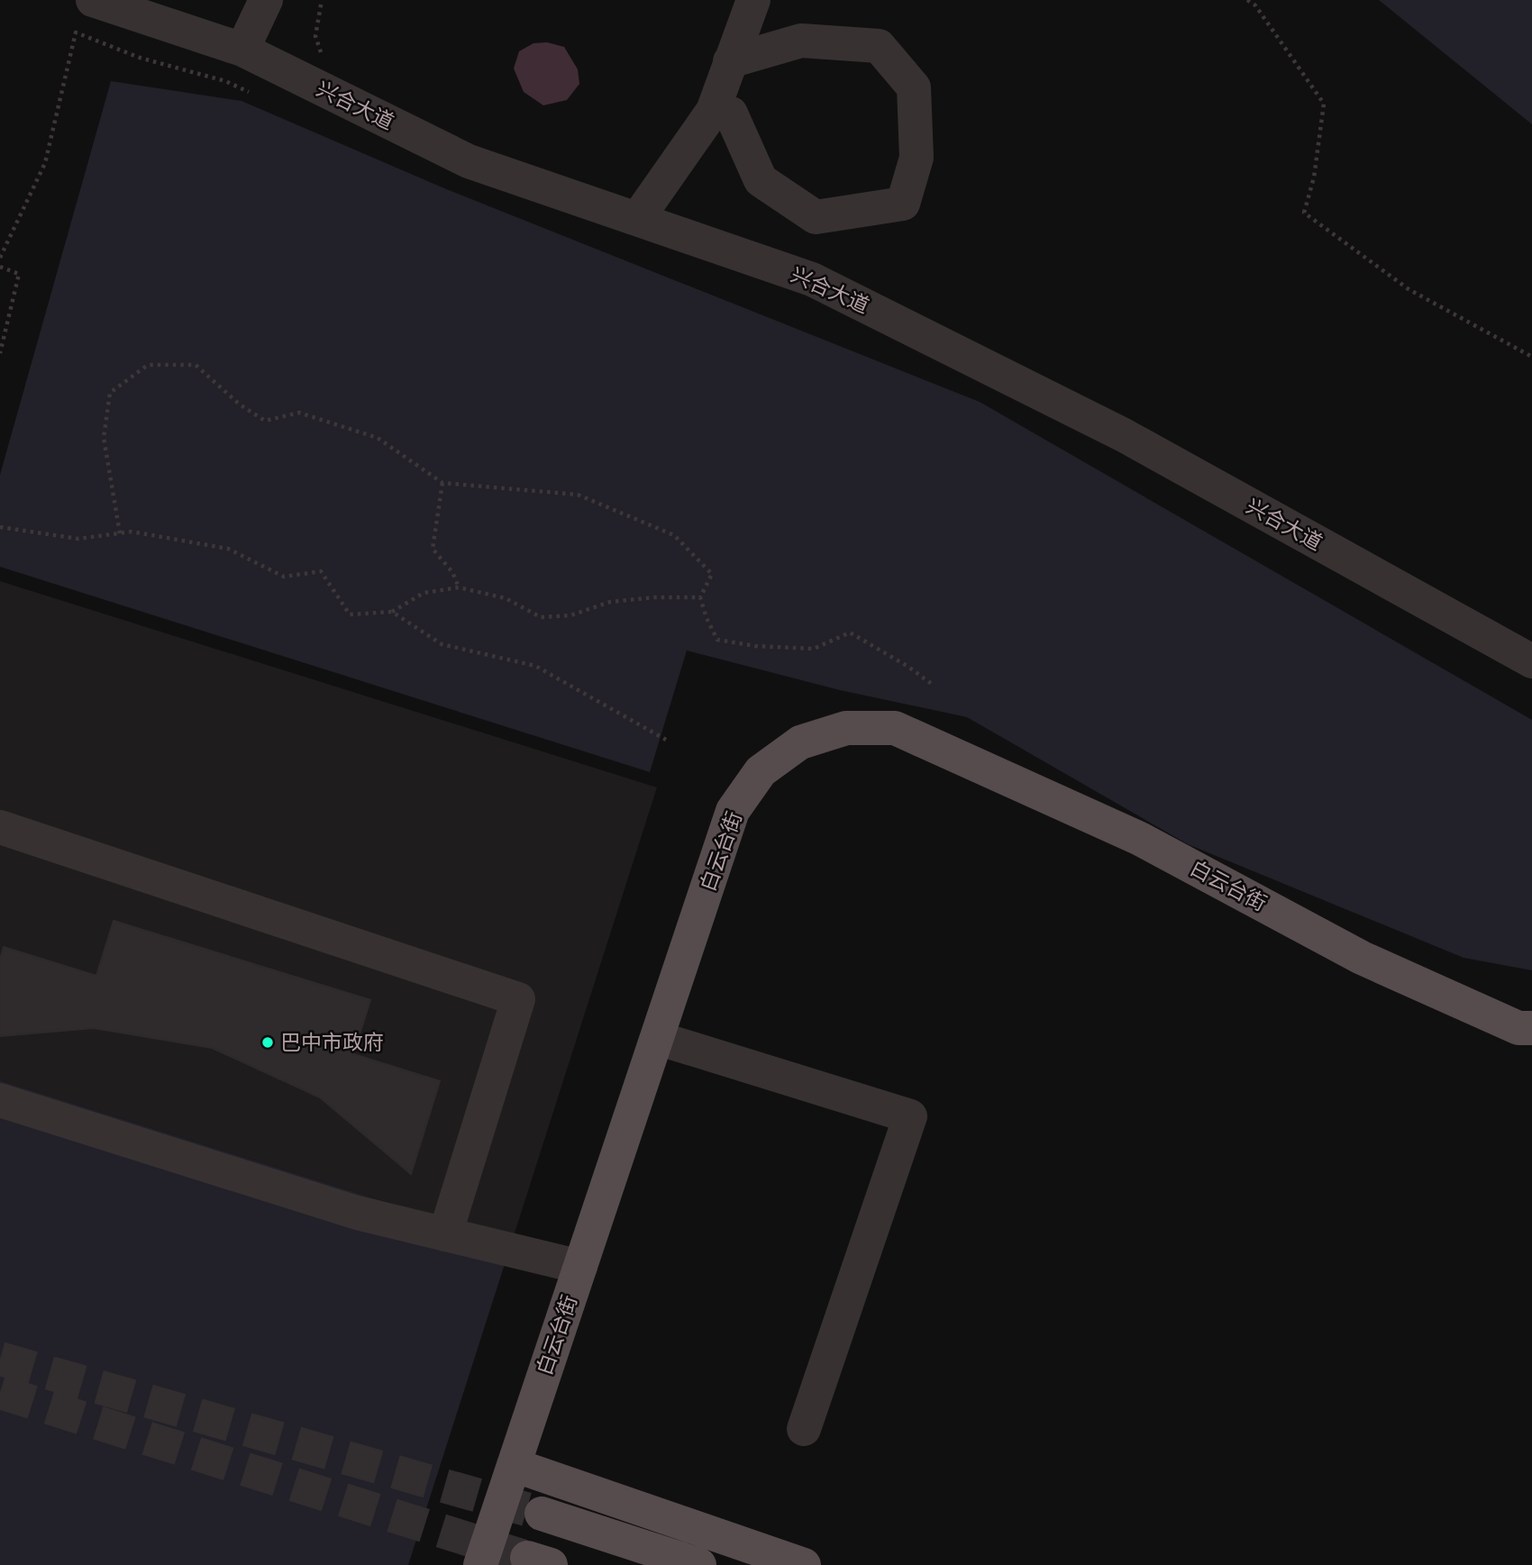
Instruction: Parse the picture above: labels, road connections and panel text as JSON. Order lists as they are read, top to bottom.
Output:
{
  "streets": {
    "main road": ["白云台街"],
    "street": ["兴合大道"]
  },
  "places": ["巴中市政府"]
}
